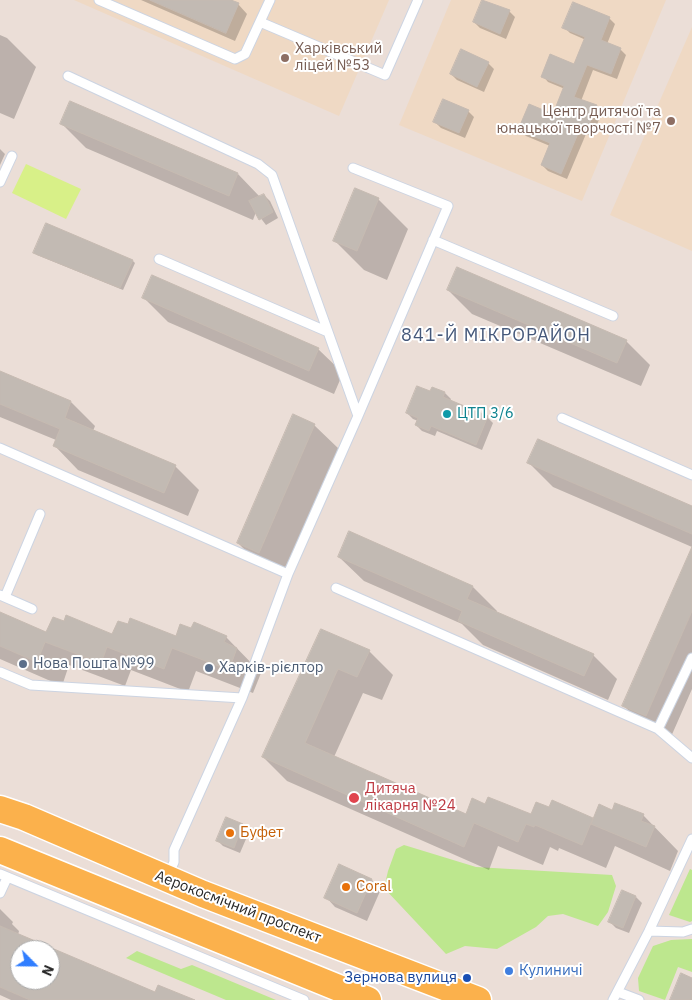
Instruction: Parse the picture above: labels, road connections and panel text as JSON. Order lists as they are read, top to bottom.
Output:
{
  "streets": {
    "main road": ["Аерокосмічний проспект"]
  },
  "districts": ["841-Й МІКРОРАЙОН"],
  "places": [
    "Харківський ліцей №53",
    "Центр дитячої та юнацької творчості №7",
    "ЦТП 3/6",
    "Нова Пошта №99",
    "Харків-рієлтор",
    "Дитяча лікарня №24",
    "Буфет",
    "Coral",
    "Кулиничі",
    "Зернова вулиця"
  ],
  "north": "bottom right"
}
